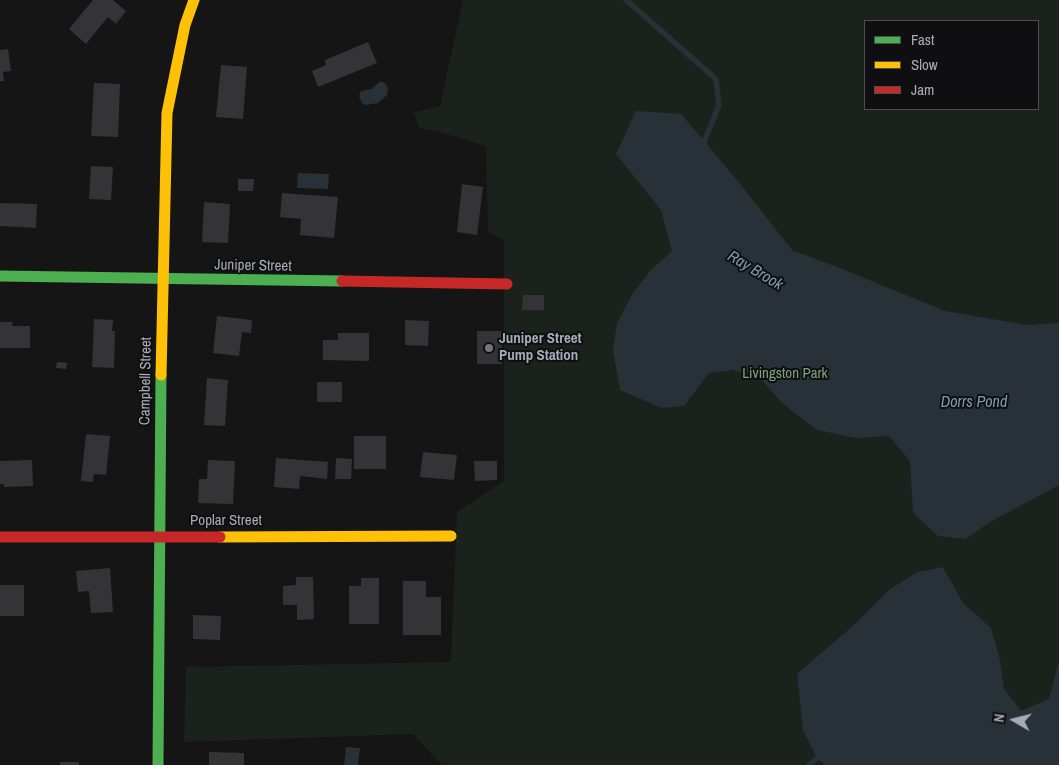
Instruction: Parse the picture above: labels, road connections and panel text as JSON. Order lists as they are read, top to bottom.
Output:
{
  "streets": {
    "street": ["Juniper Street", "Campbell Street", "Poplar Street"]
  },
  "crossings": [
    ["Juniper Street", "Campbell Street"],
    ["Campbell Street", "Poplar Street"]
  ],
  "water": ["Ray Brook", "Dorrs Pond"],
  "parks": ["Livingston Park"],
  "places": ["Juniper Street Pump Station"],
  "legend": ["Fast", "Slow", "Jam"],
  "north": "left"
}
